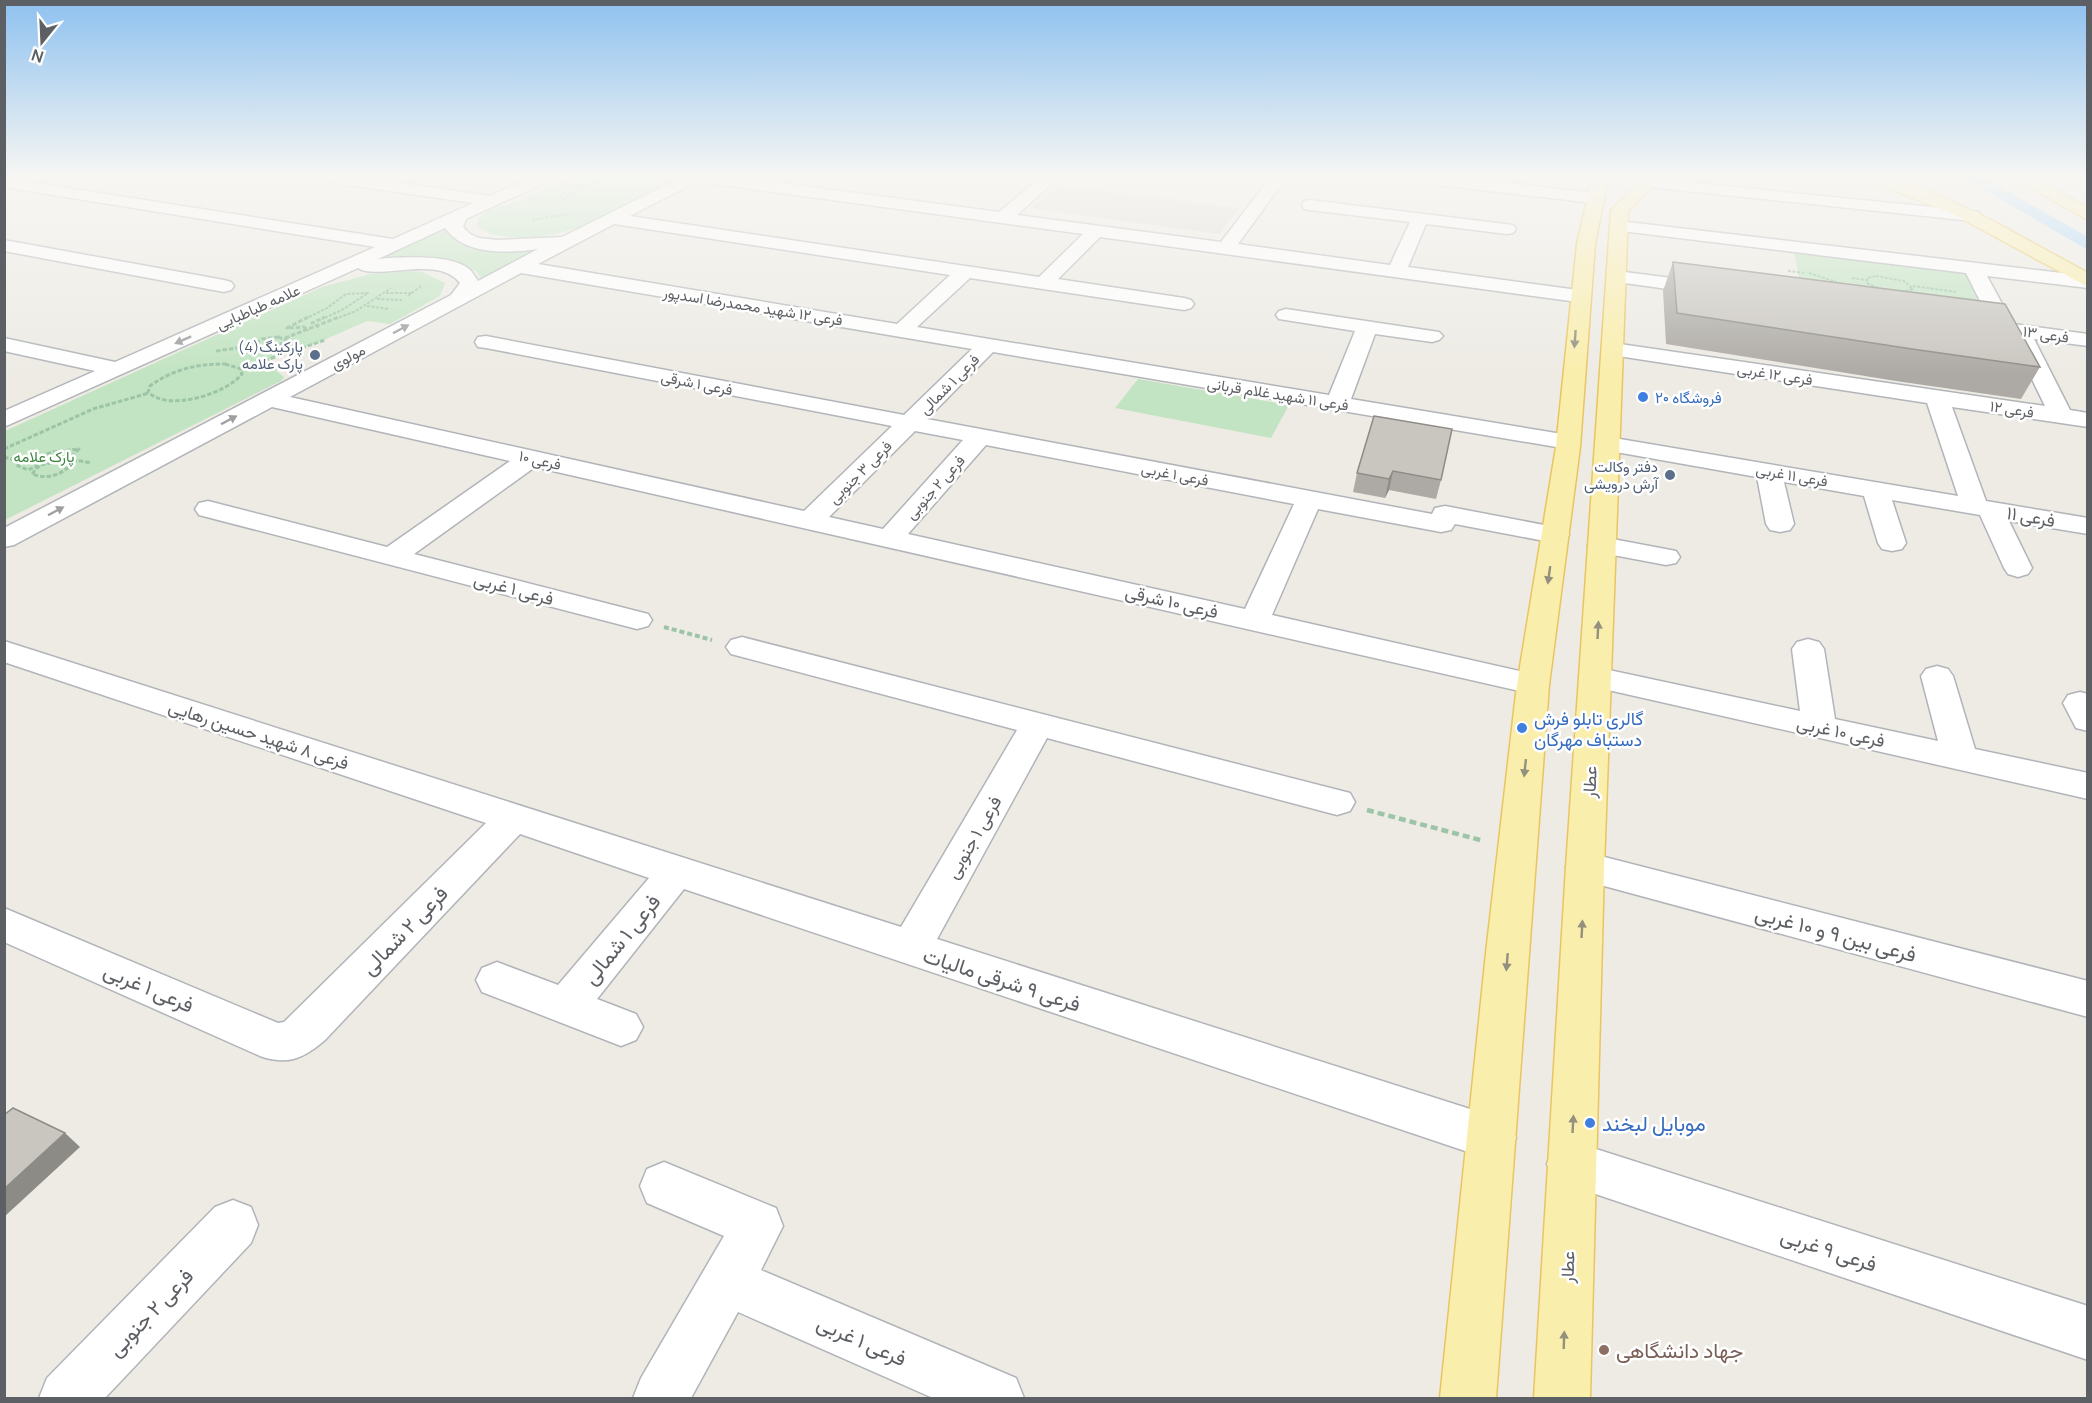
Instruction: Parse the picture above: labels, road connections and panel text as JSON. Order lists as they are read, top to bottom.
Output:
{
  "streets": {
    "main road": ["عطار"],
    "street": [
      "فرعی ۱۲ شهید محمدرضا اسدپور",
      "علامه طباطبایی",
      "فرعی ۱۳",
      "مولوی",
      "فرعی ۱۲ غربی",
      "فرعی ۱ شرقی",
      "فرعی ۱ شمالی",
      "فرعی ۱۱ شهید غلام قربانی",
      "فرعی ۱۲",
      "فرعی ۱۰",
      "فرعی ۳ جنوبی",
      "فرعی ۱ غربی",
      "فرعی ۱۱ غربی",
      "فرعی ۲ جنوبی",
      "فرعی ۱۱",
      "فرعی ۱۰ شرقی",
      "فرعی ۱۰ غربی",
      "فرعی ۸ شهید حسین رهایی",
      "فرعی ۱ جنوبی",
      "فرعی ۲ شمالی",
      "فرعی بین ۹ و ۱۰ غربی",
      "فرعی ۹ شرقی مالیات",
      "فرعی ۹ غربی"
    ]
  },
  "crossings": [
    ["فرعی ۱۲ شهید محمدرضا اسدپور", "مولوی"],
    ["فرعی ۱۲ شهید محمدرضا اسدپور", "فرعی ۱ شمالی"],
    ["فرعی ۱۲ شهید محمدرضا اسدپور", "فرعی ۱۱ شهید غلام قربانی"],
    ["مولوی", "فرعی ۱۰"],
    ["فرعی ۱۲ غربی", "فرعی ۱۲"],
    ["فرعی ۱۲ غربی", "عطار"],
    ["فرعی ۱ شرقی", "فرعی ۱ شمالی"],
    ["فرعی ۱ شرقی", "فرعی ۳ جنوبی"],
    ["فرعی ۱ شرقی", "فرعی ۱ غربی"],
    ["فرعی ۱ شمالی", "فرعی ۱۱ شهید غلام قربانی"],
    ["فرعی ۱ شمالی", "فرعی ۳ جنوبی"],
    ["فرعی ۱ شمالی", "فرعی ۱ غربی"],
    ["فرعی ۱ شمالی", "فرعی ۹ شرقی مالیات"],
    ["فرعی ۱۱ شهید غلام قربانی", "عطار"],
    ["فرعی ۱۰", "فرعی ۳ جنوبی"],
    ["فرعی ۱۰", "فرعی ۱۰ شرقی"],
    ["فرعی ۳ جنوبی", "فرعی ۱ غربی"],
    ["فرعی ۳ جنوبی", "فرعی ۱۰ شرقی"],
    ["فرعی ۱ غربی", "فرعی ۲ جنوبی"],
    ["فرعی ۱ غربی", "عطار"],
    ["فرعی ۱ غربی", "فرعی ۲ شمالی"],
    ["فرعی ۱۱ غربی", "فرعی ۱۱"],
    ["فرعی ۱۱ غربی", "عطار"],
    ["فرعی ۲ جنوبی", "فرعی ۱۰ شرقی"],
    ["فرعی ۱۰ شرقی", "عطار"],
    ["فرعی ۱۰ غربی", "عطار"],
    ["فرعی ۸ شهید حسین رهایی", "فرعی ۲ شمالی"],
    ["فرعی ۸ شهید حسین رهایی", "فرعی ۹ شرقی مالیات"],
    ["عطار", "فرعی بین ۹ و ۱۰ غربی"],
    ["عطار", "فرعی ۹ شرقی مالیات"],
    ["عطار", "فرعی ۹ غربی"],
    ["فرعی ۱ جنوبی", "فرعی ۹ شرقی مالیات"],
    ["فرعی ۲ شمالی", "فرعی ۹ شرقی مالیات"]
  ],
  "one_way": ["علامه طباطبایی"],
  "parks": ["پارک علامه"],
  "places": [
    "پارکینگ(4) پارک علامه",
    "فروشگاه ۲۰",
    "دفتر وکالت آرش درویشی",
    "گالری تابلو فرش دستباف مهرگان",
    "موبایل لبخند",
    "جهاد دانشگاهی"
  ],
  "north": "bottom"
}
